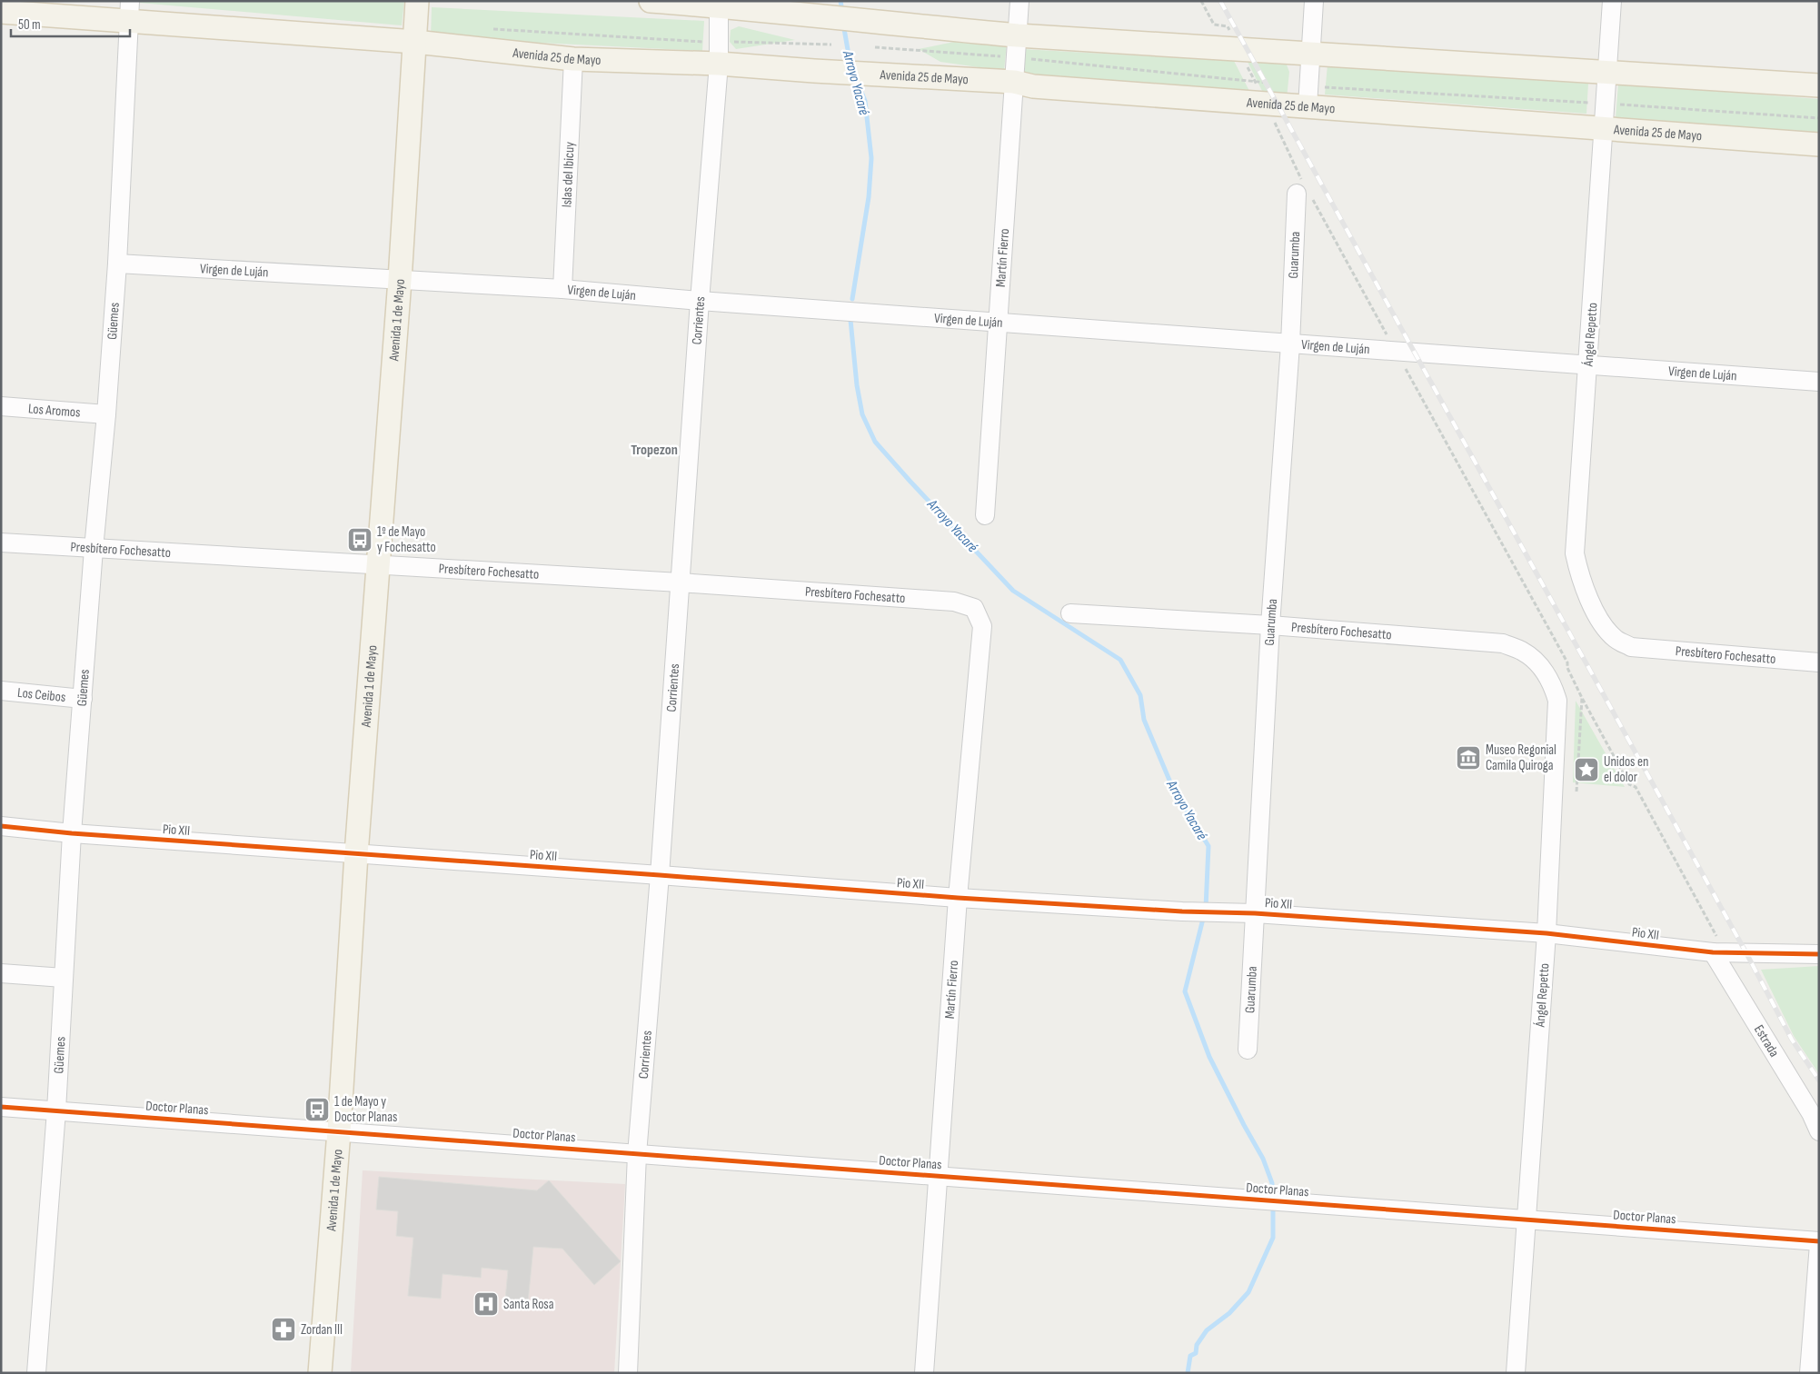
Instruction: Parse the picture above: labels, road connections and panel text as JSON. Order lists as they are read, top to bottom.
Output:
{
  "streets": {
    "main road": ["Avenida 25 de Mayo", "Avenida 1 de Mayo"],
    "street": [
      "Islas del Ibicuy",
      "Guarumba",
      "Martín Fierro",
      "Virgen de Luján",
      "Güemes",
      "Corrientes",
      "Ángel Repetto",
      "Los Aromos",
      "Presbítero Fochesatto",
      "Los Ceibos",
      "Pio XII",
      "Estrada",
      "Doctor Planas"
    ]
  },
  "crossings": [
    ["Avenida 25 de Mayo", "Islas del Ibicuy"],
    ["Avenida 25 de Mayo", "Martín Fierro"],
    ["Avenida 25 de Mayo", "Güemes"],
    ["Avenida 25 de Mayo", "Avenida 1 de Mayo"],
    ["Avenida 25 de Mayo", "Corrientes"],
    ["Avenida 25 de Mayo", "Ángel Repetto"],
    ["Islas del Ibicuy", "Virgen de Luján"],
    ["Guarumba", "Virgen de Luján"],
    ["Guarumba", "Presbítero Fochesatto"],
    ["Guarumba", "Pio XII"],
    ["Martín Fierro", "Virgen de Luján"],
    ["Martín Fierro", "Presbítero Fochesatto"],
    ["Martín Fierro", "Pio XII"],
    ["Martín Fierro", "Doctor Planas"],
    ["Virgen de Luján", "Güemes"],
    ["Virgen de Luján", "Avenida 1 de Mayo"],
    ["Virgen de Luján", "Corrientes"],
    ["Virgen de Luján", "Ángel Repetto"],
    ["Güemes", "Los Aromos"],
    ["Güemes", "Presbítero Fochesatto"],
    ["Güemes", "Los Ceibos"],
    ["Güemes", "Pio XII"],
    ["Güemes", "Doctor Planas"],
    ["Avenida 1 de Mayo", "Presbítero Fochesatto"],
    ["Avenida 1 de Mayo", "Pio XII"],
    ["Avenida 1 de Mayo", "Doctor Planas"],
    ["Corrientes", "Presbítero Fochesatto"],
    ["Corrientes", "Pio XII"],
    ["Corrientes", "Doctor Planas"],
    ["Ángel Repetto", "Presbítero Fochesatto"],
    ["Ángel Repetto", "Pio XII"],
    ["Ángel Repetto", "Doctor Planas"],
    ["Pio XII", "Estrada"]
  ],
  "districts": ["Tropezon"],
  "water": ["Arroyo Yacaré"],
  "places": {
    "bus stop": ["1º de Mayo y Fochesatto", "1 de Mayo y Doctor Planas"],
    "museum": ["Museo Regonial Camila Quiroga"],
    "place": ["Unidos en el dolor"],
    "hospital": ["Santa Rosa"],
    "pharmacy": ["Zordan III"]
  },
  "scale_bar": "50 m"
}
